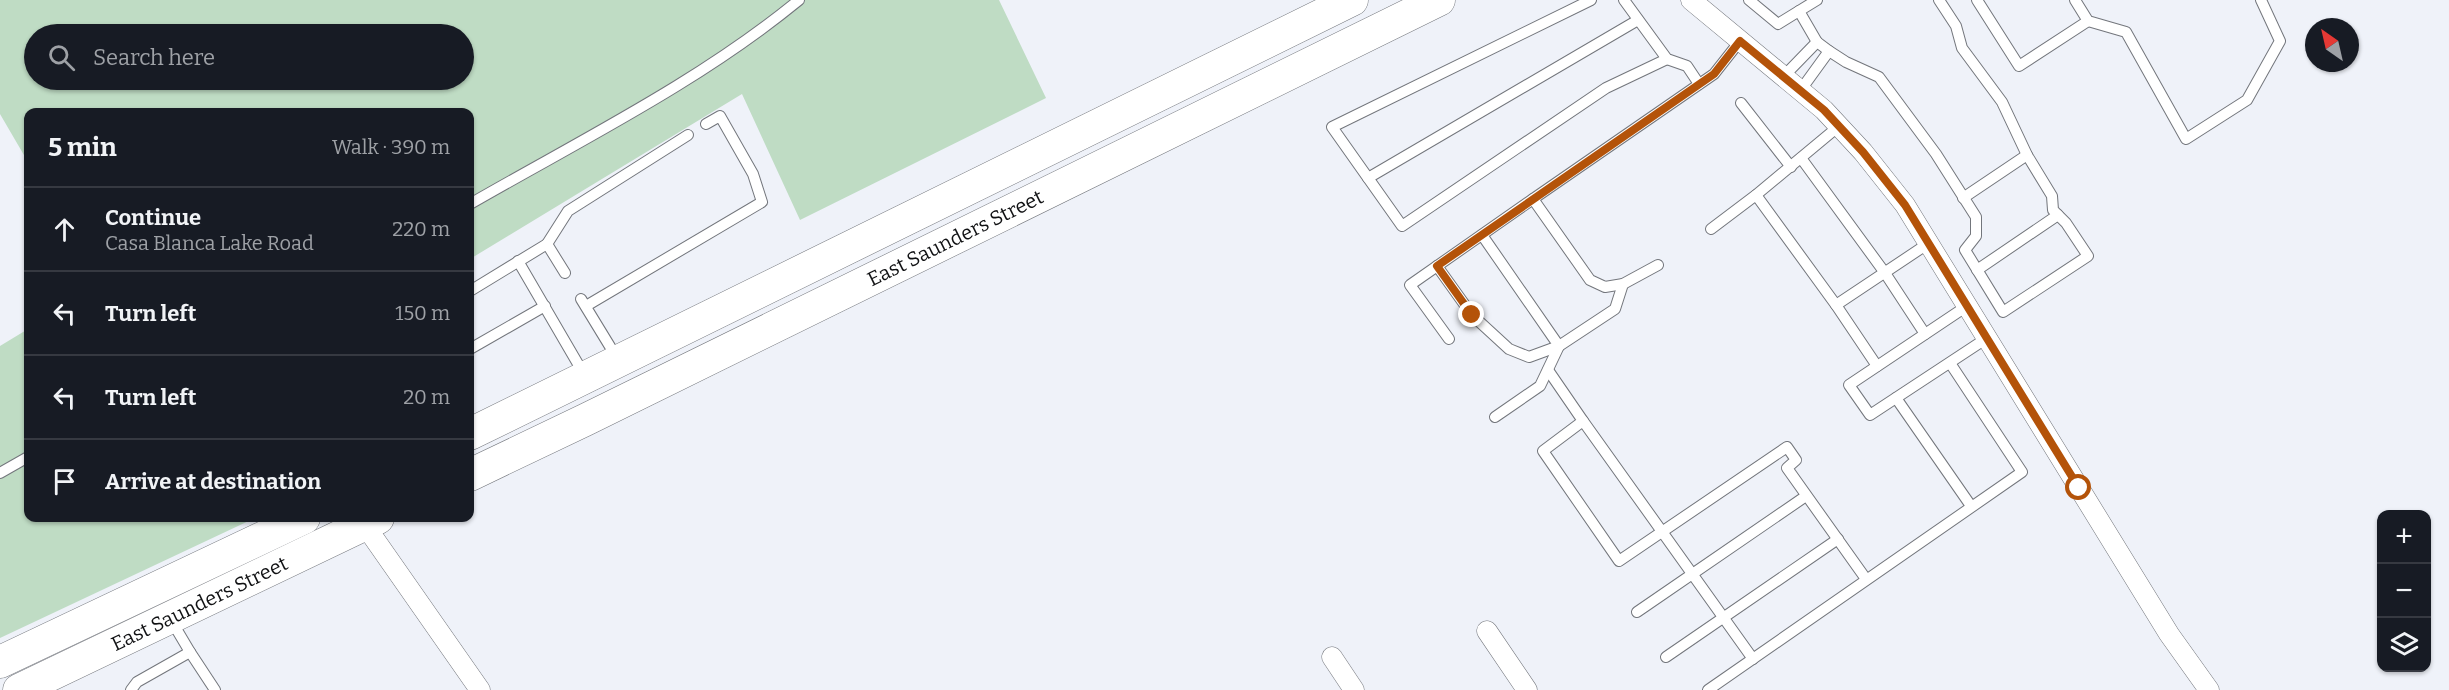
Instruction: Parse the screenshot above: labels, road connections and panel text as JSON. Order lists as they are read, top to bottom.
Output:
{
  "streets": {
    "main road": ["East Saunders Street"]
  },
  "north": "top left",
  "page": {
    "search": "Search here",
    "heading": ["5 min", "Walk · 390 m"],
    "list": [
      ["Continue", "Casa Blanca Lake Road", "220 m"],
      ["Turn left", "150 m"],
      ["Turn left", "20 m"],
      "Arrive at destination"
    ],
    "map_buttons": ["+", "−"]
  }
}
